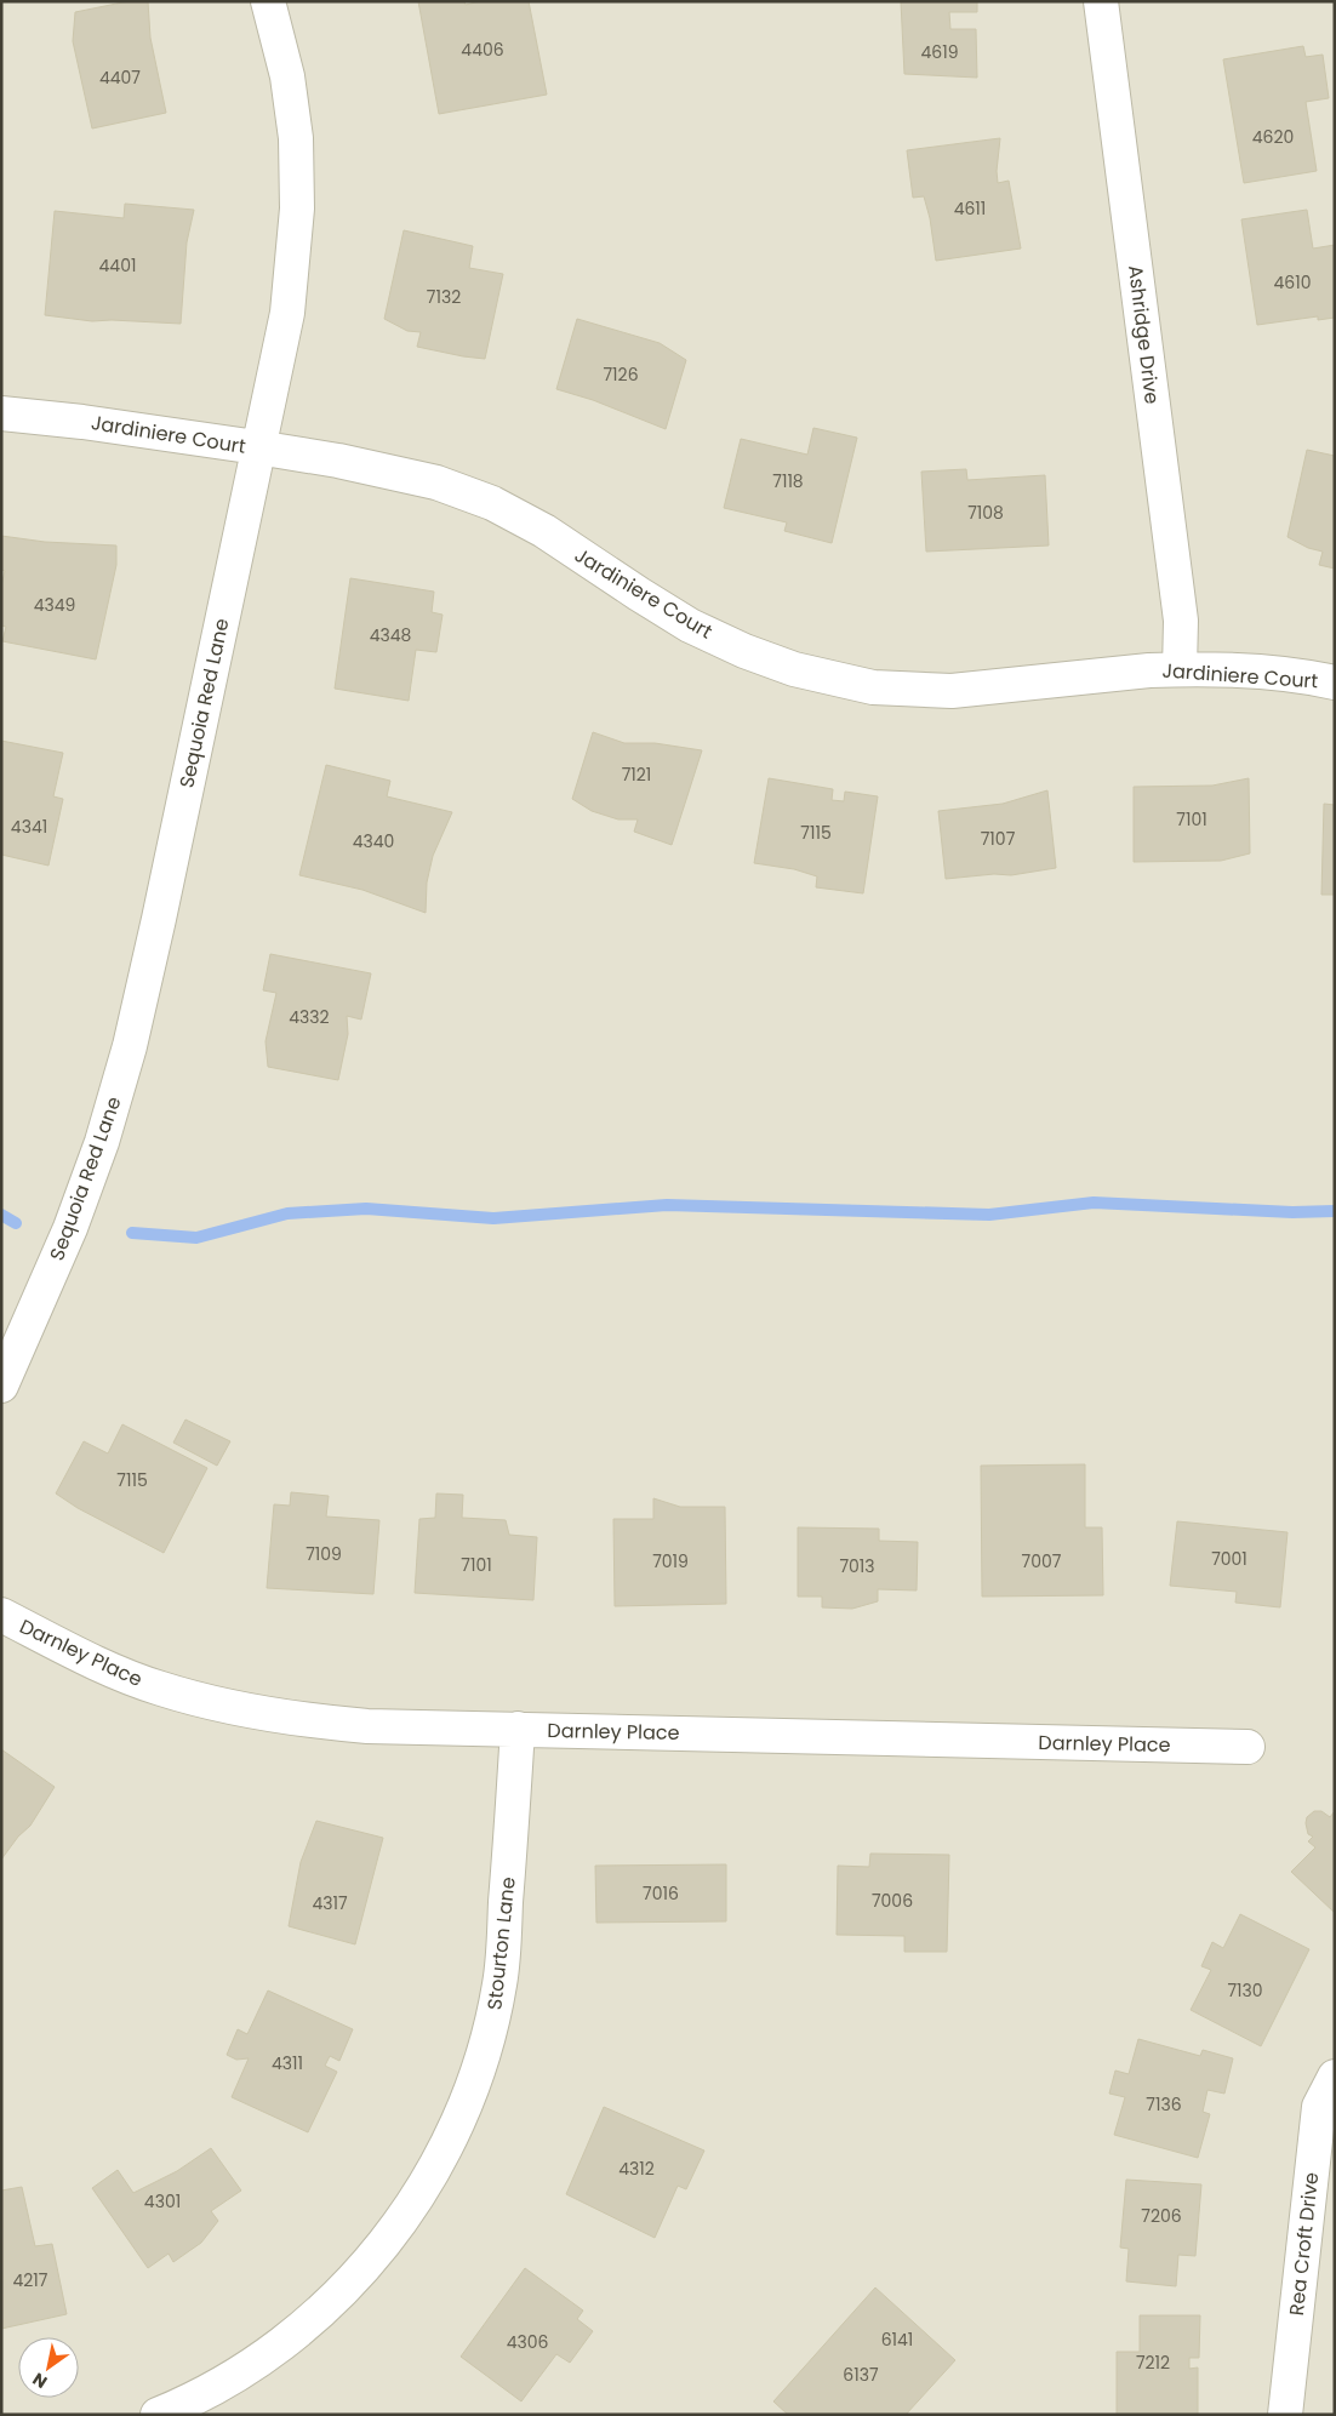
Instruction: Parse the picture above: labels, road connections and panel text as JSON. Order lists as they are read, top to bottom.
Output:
{
  "streets": {
    "street": [
      "Ashridge Drive",
      "Jardiniere Court",
      "Sequoia Red Lane",
      "Darnley Place",
      "Stourton Lane",
      "Rea Croft Drive"
    ]
  },
  "crossings": [
    ["Ashridge Drive", "Jardiniere Court"],
    ["Jardiniere Court", "Sequoia Red Lane"],
    ["Darnley Place", "Stourton Lane"]
  ],
  "house_numbers": [
    "4406",
    "4619",
    "4407",
    "4620",
    "4611",
    "4401",
    "4610",
    "7132",
    "7126",
    "7118",
    "7108",
    "4349",
    "4348",
    "7121",
    "7101",
    "4341",
    "7115",
    "7107",
    "4340",
    "4332",
    "7115",
    "7109",
    "7001",
    "7019",
    "7007",
    "7101",
    "7013",
    "7016",
    "7006",
    "4317",
    "7130",
    "4311",
    "7136",
    "4312",
    "4301",
    "7206",
    "4217",
    "6141",
    "4306",
    "7212",
    "6137"
  ],
  "north": "bottom left"
}
